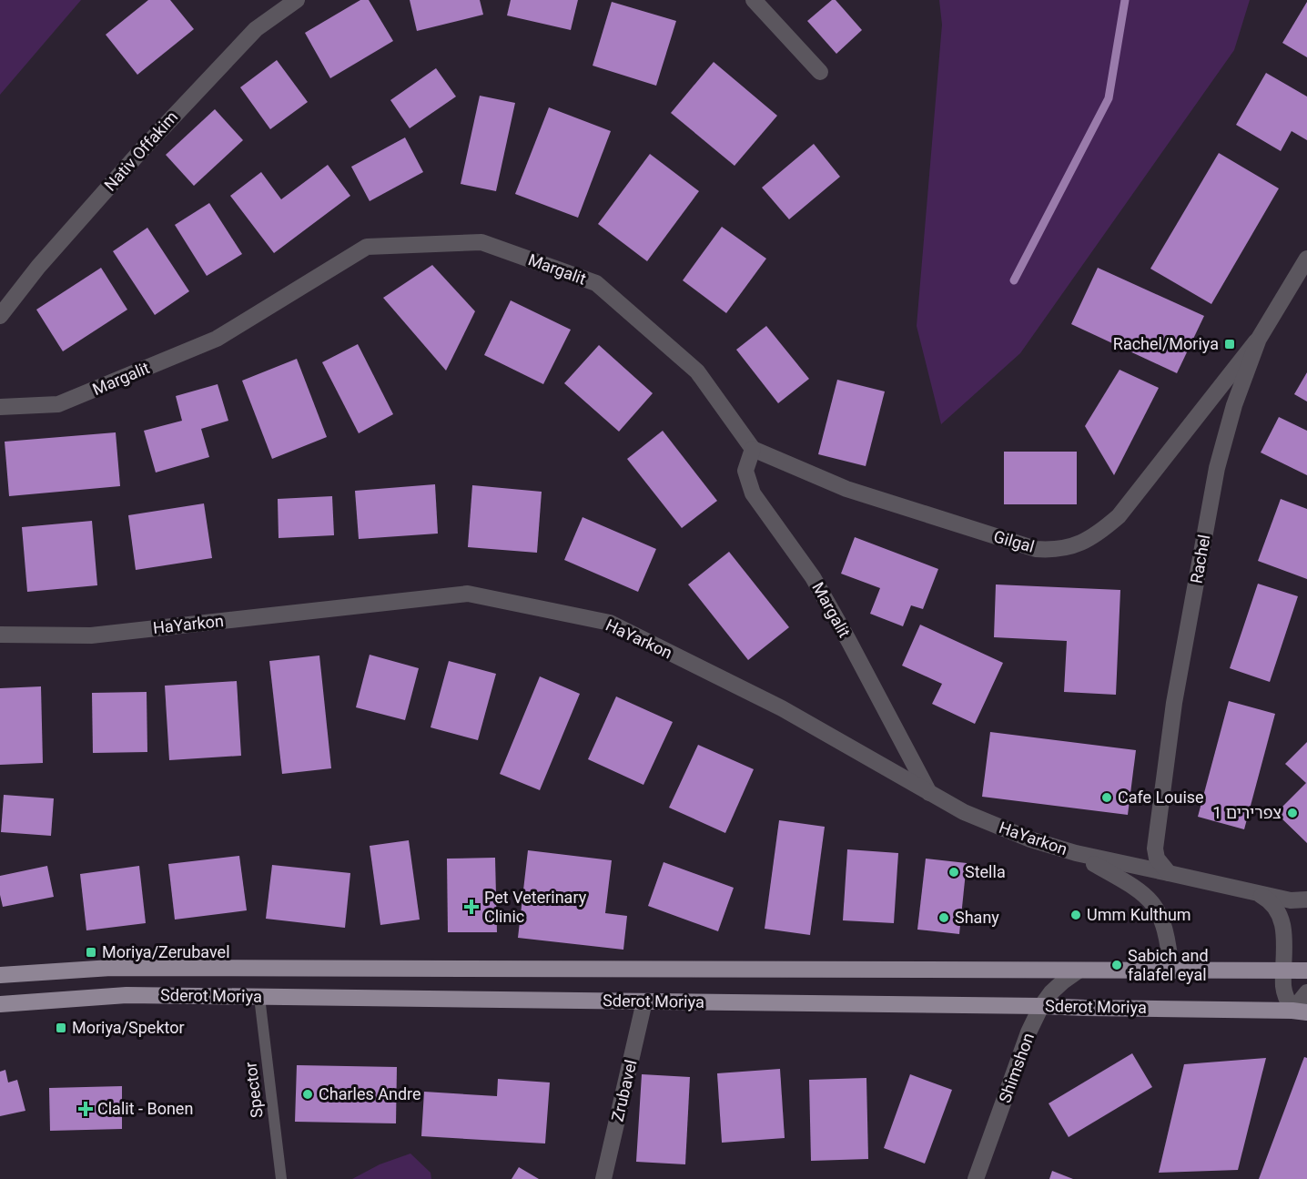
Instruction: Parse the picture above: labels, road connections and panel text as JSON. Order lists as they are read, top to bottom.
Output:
{
  "streets": {
    "main road": ["Sderot Moriya"],
    "street": [
      "Nativ Offakim",
      "Margalit",
      "Gilgal",
      "Rachel",
      "HaYarkon",
      "Shimshon",
      "Zrubavel"
    ],
    "lane": ["Spector"]
  },
  "crossings": [
    ["Margalit", "Gilgal"],
    ["Margalit", "HaYarkon"],
    ["Gilgal", "Rachel"],
    ["Rachel", "HaYarkon"],
    ["Sderot Moriya", "Shimshon"],
    ["Sderot Moriya", "Spector"],
    ["Sderot Moriya", "Zrubavel"]
  ],
  "places": {
    "transit": ["Rachel/Moriya", "Moriya/Zerubavel", "Moriya/Spektor"],
    "other": [
      "Cafe Louise",
      "צפרירים 1",
      "Stella",
      "Umm Kulthum",
      "Shany",
      "Sabich and falafel eyal",
      "Charles Andre"
    ],
    "health": ["Pet Veterinary Clinic", "Clalit - Bonen"]
  }
}
